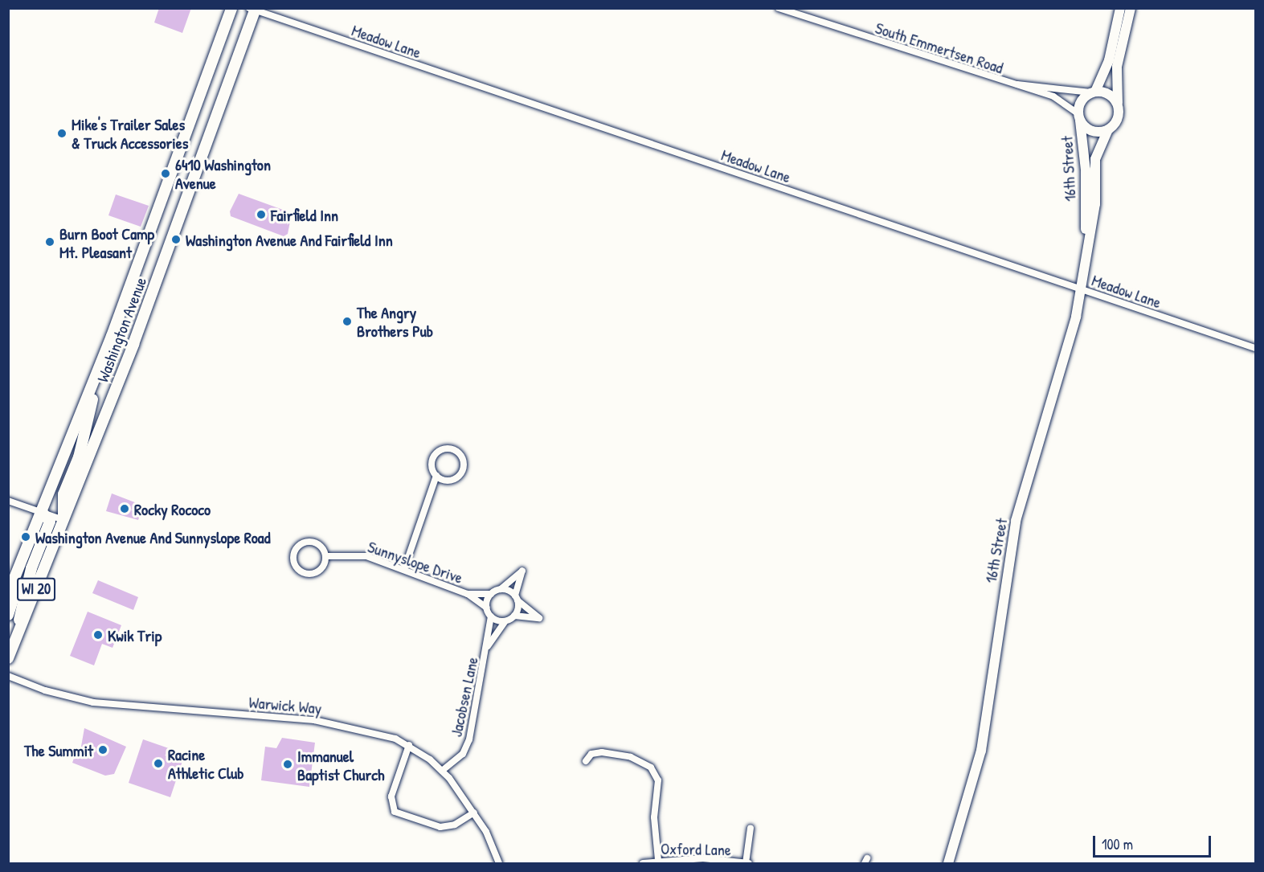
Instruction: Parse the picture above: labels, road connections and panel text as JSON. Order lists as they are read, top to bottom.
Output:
{
  "streets": {
    "main road": ["Washington Avenue", "WI 20"],
    "street": [
      "Meadow Lane",
      "South Emmertsen Road",
      "16th Street",
      "Sunnyslope Drive",
      "Jacobsen Lane",
      "Warwick Way",
      "Oxford Lane"
    ]
  },
  "crossings": [
    ["Meadow Lane", "16th Street"],
    ["Meadow Lane", "Washington Avenue"],
    ["South Emmertsen Road", "16th Street"],
    ["Sunnyslope Drive", "Jacobsen Lane"],
    ["Jacobsen Lane", "Warwick Way"]
  ],
  "places": [
    "Mike's Trailer Sales & Truck Accessories",
    "6410 Washington Avenue",
    "Fairfield Inn",
    "Washington Avenue And Fairfield Inn",
    "Burn Boot Camp Mt. Pleasant",
    "The Angry Brothers Pub",
    "Rocky Rococo",
    "Washington Avenue And Sunnyslope Road",
    "Kwik Trip",
    "The Summit",
    "Racine Athletic Club",
    "Immanuel Baptist Church"
  ],
  "scale_bar": "100 m"
}
